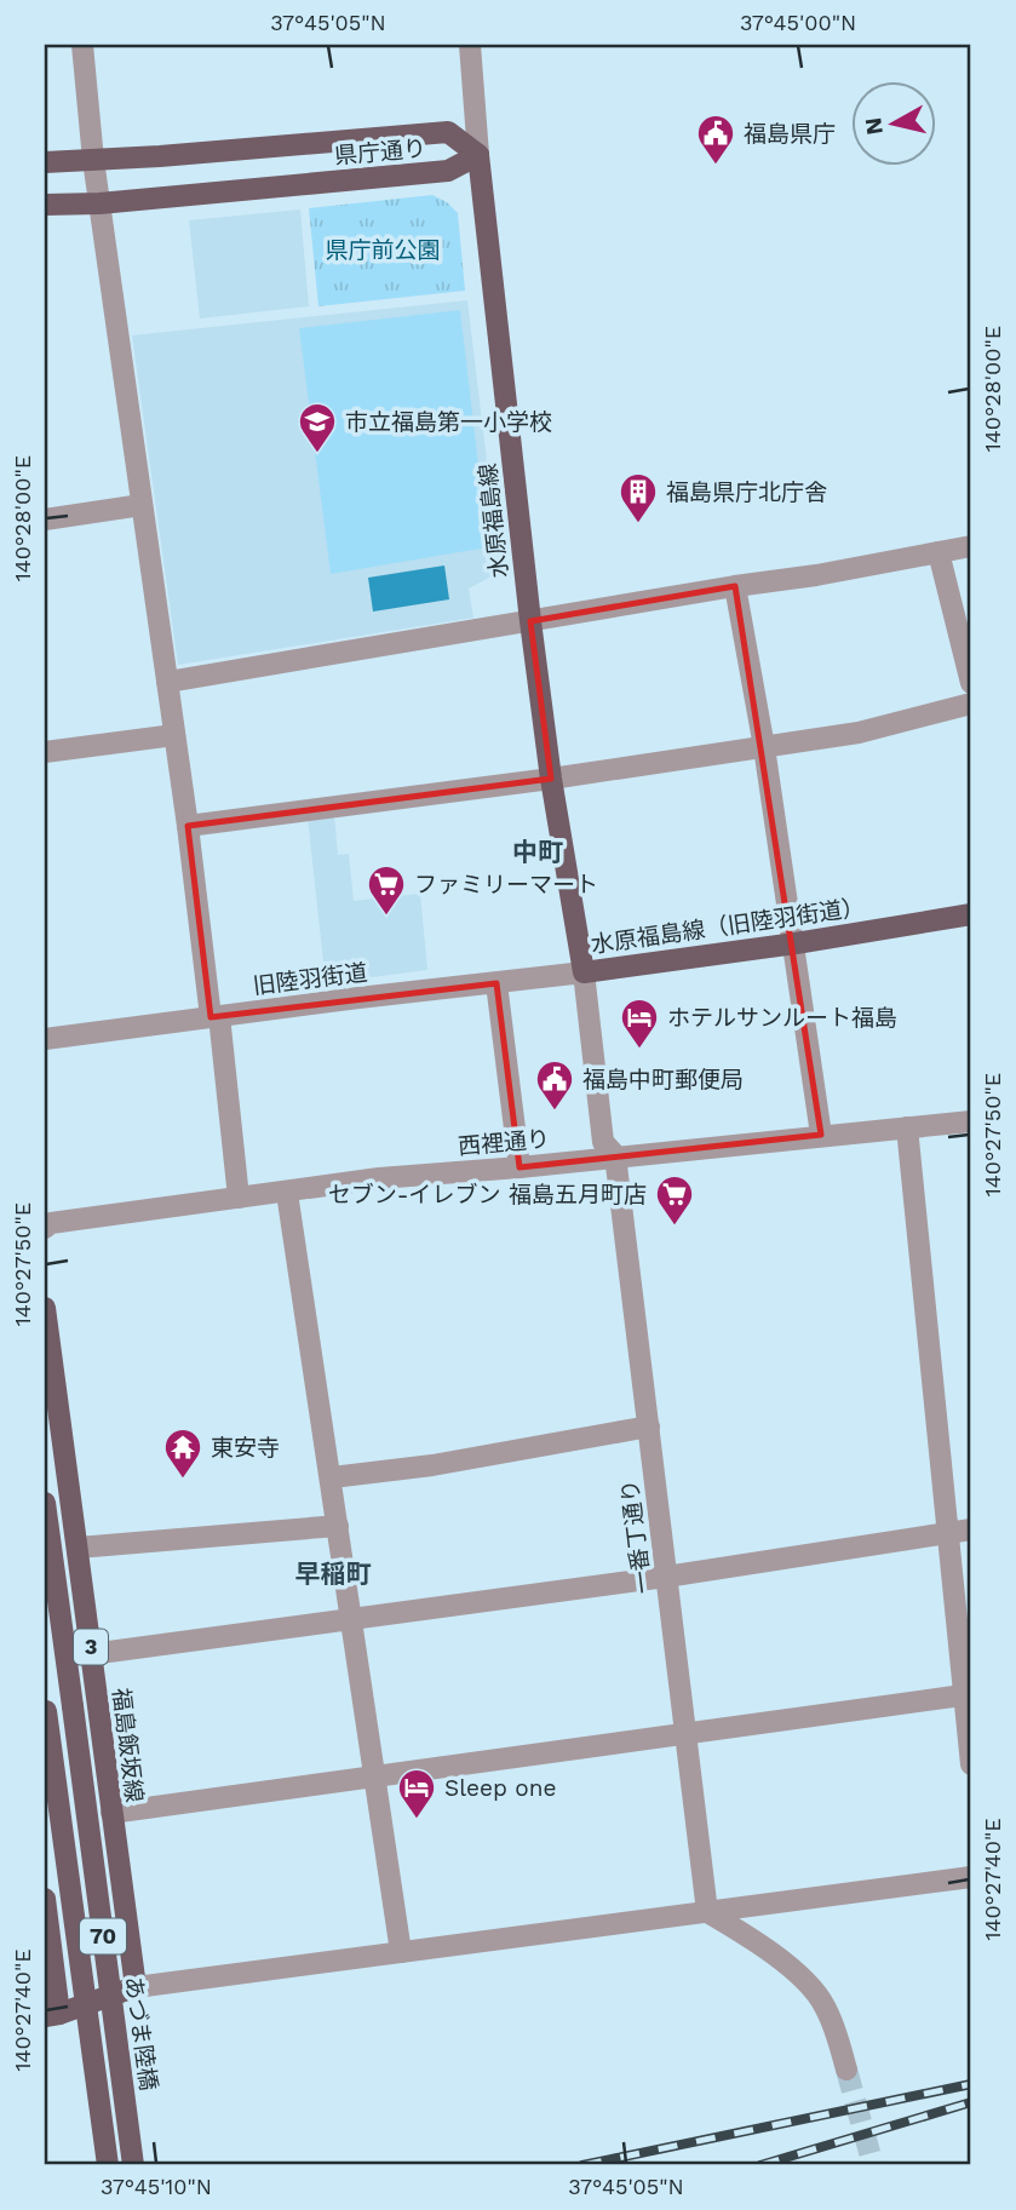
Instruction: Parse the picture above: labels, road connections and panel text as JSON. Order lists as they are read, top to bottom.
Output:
{
  "streets": {
    "main road": [
      "県庁通り",
      "水原福島線",
      "水原福島線（旧陸羽街道）",
      "3",
      "福島飯坂線",
      "70",
      "あづま陸橋"
    ],
    "street": ["旧陸羽街道", "西裡通り", "一番丁通り"]
  },
  "crossings": [
    ["県庁通り", "水原福島線"],
    ["水原福島線", "水原福島線（旧陸羽街道）"],
    ["水原福島線（旧陸羽街道）", "旧陸羽街道"],
    ["水原福島線（旧陸羽街道）", "一番丁通り"],
    ["旧陸羽街道", "一番丁通り"],
    ["西裡通り", "一番丁通り"]
  ],
  "districts": ["中町", "早稲町"],
  "parks": ["県庁前公園"],
  "places": {
    "public building": ["福島県庁", "福島中町郵便局"],
    "school or university": ["市立福島第一小学校"],
    "building": ["福島県庁北庁舎"],
    "supermarket": ["ファミリーマート", "セブン-イレブン 福島五月町店"],
    "hotel": ["ホテルサンルート福島", "Sleep one"],
    "temple": ["東安寺"]
  },
  "north": "left",
  "coordinates": [
    "37°45'05\"N",
    "37°45'00\"N",
    "140°28'00\"E",
    "140°27'50\"E",
    "140°27'40\"E",
    "37°45'10\"N"
  ]
}
